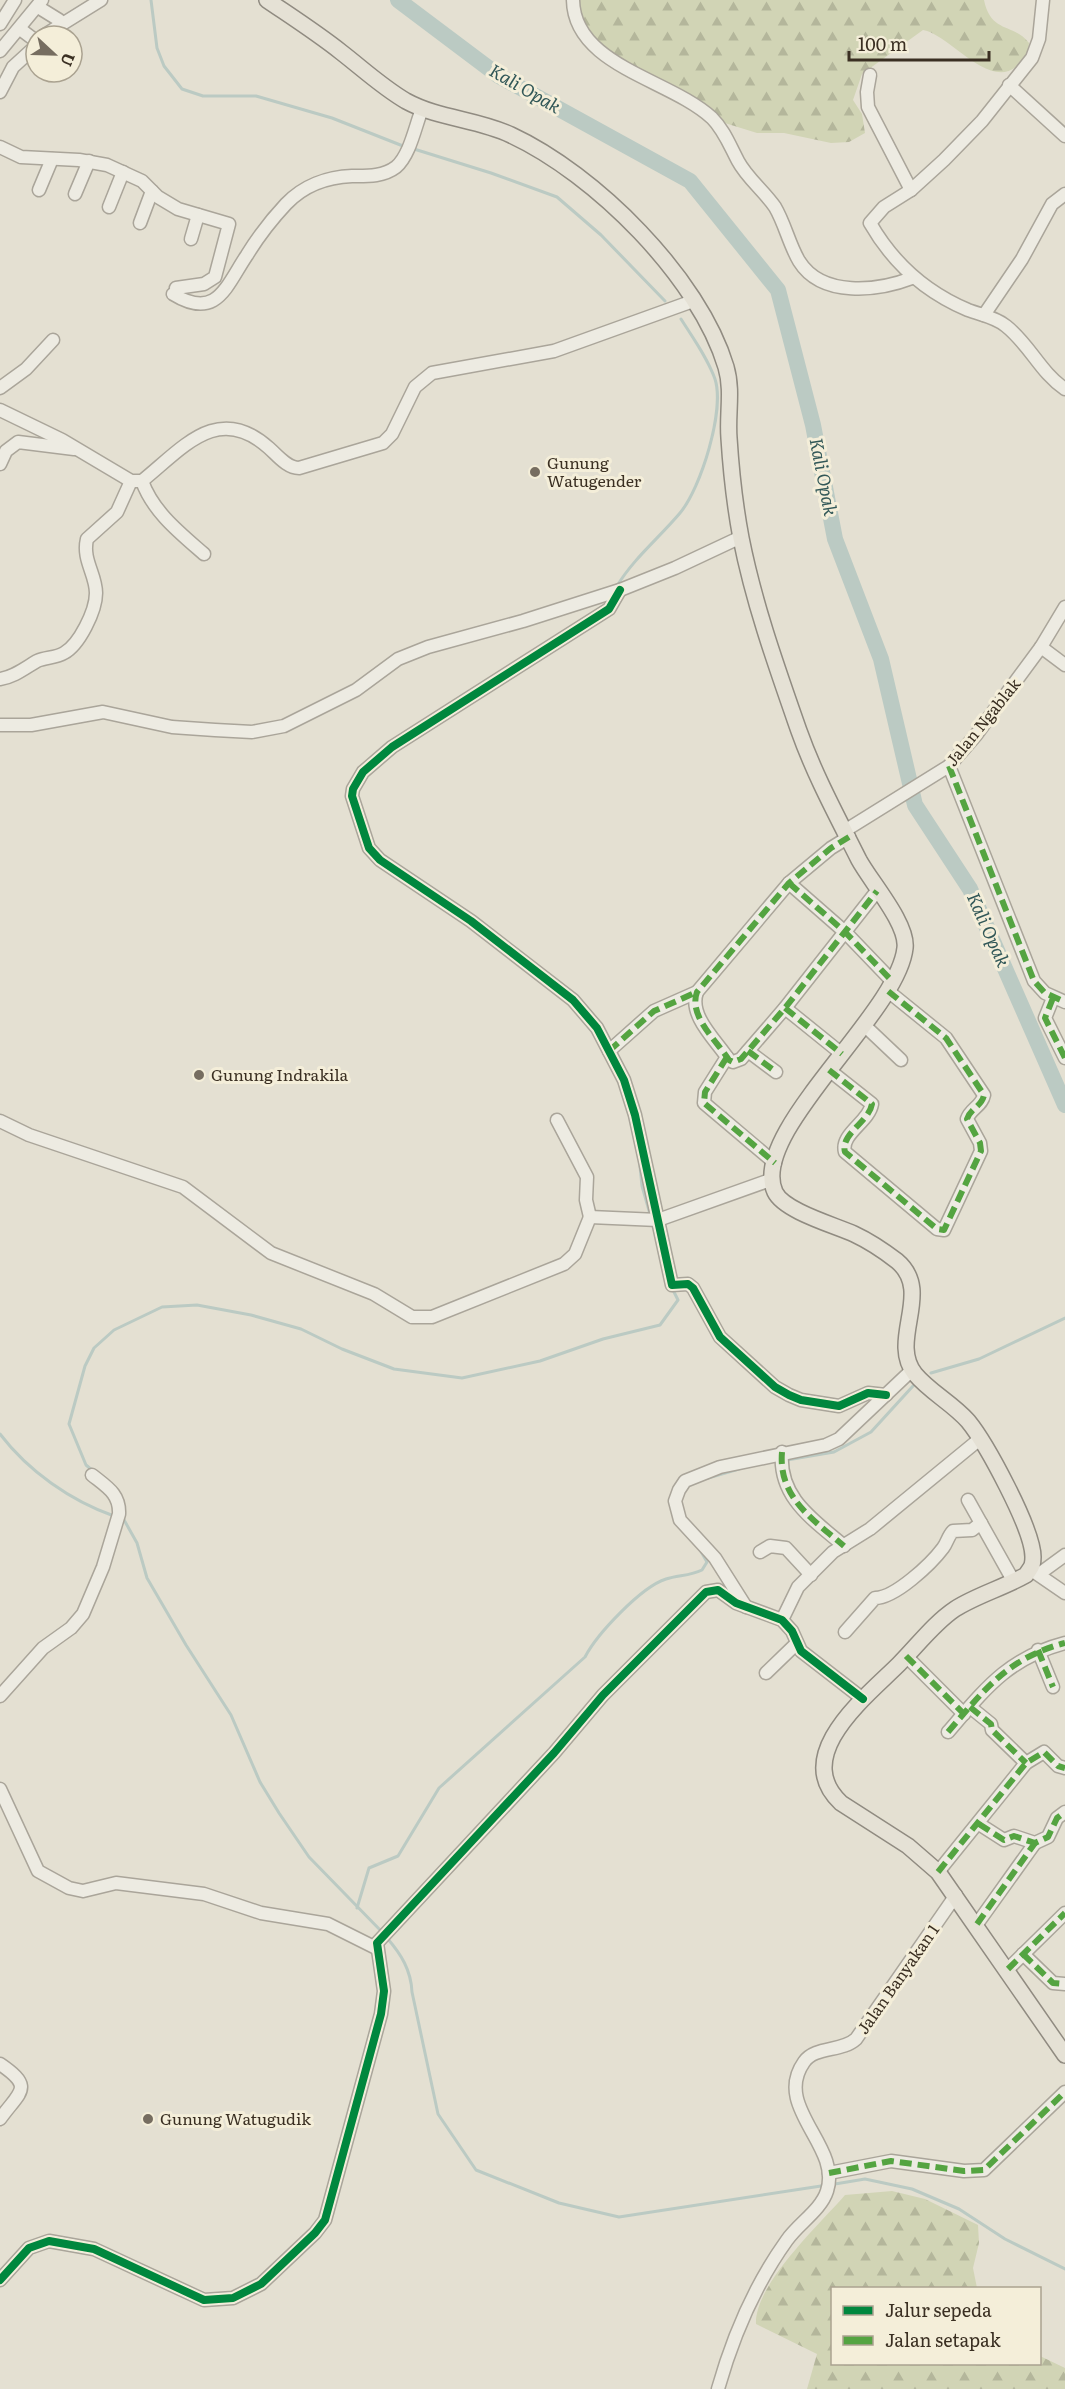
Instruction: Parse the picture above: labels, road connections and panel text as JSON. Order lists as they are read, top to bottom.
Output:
{
  "streets": {
    "street": ["Jalan Ngablak", "Jalan Banyakan 1"]
  },
  "water": ["Kali Opak"],
  "places": ["Gunung Watugender", "Gunung Indrakila", "Gunung Watugudik"],
  "legend": ["Jalur sepeda", "Jalan setapak"],
  "scale_bar": "100 m",
  "north": "right"
}
